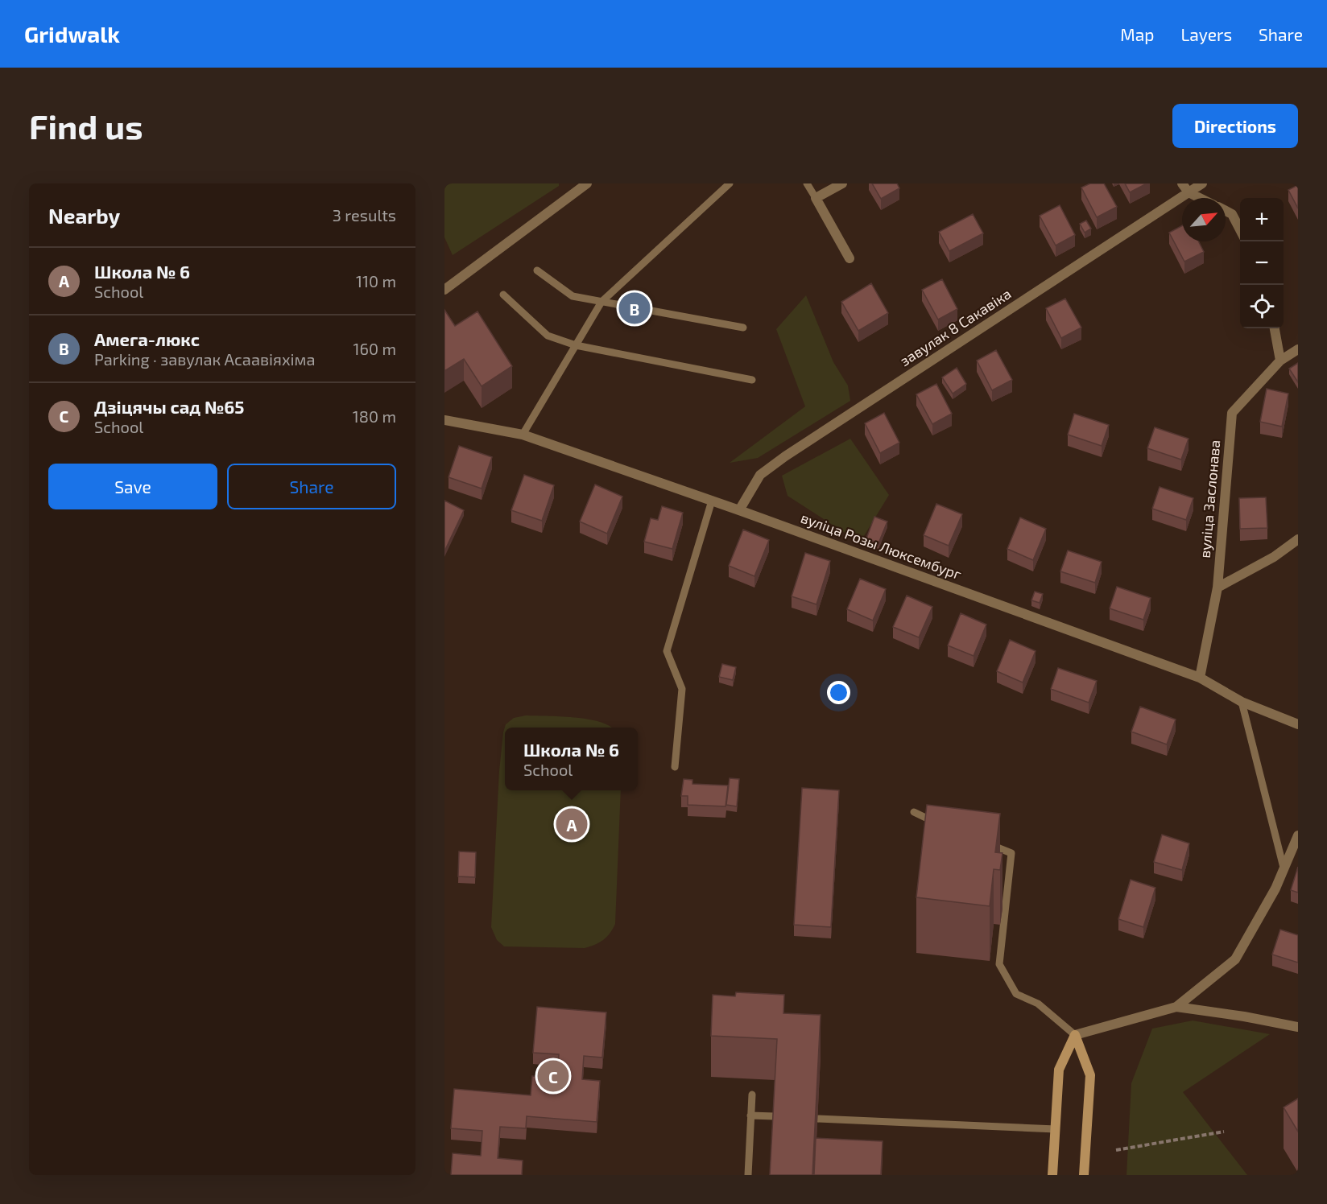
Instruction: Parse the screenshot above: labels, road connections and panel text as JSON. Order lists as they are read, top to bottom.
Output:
{
  "streets": {
    "street": ["завулак 8 Сакавіка", "вуліца Заслонава", "вуліца Розы Люксембург"]
  },
  "crossings": [
    ["завулак 8 Сакавіка", "вуліца Розы Люксембург"],
    ["вуліца Заслонава", "вуліца Розы Люксембург"]
  ],
  "north": "top right",
  "page": {
    "header": "Gridwalk",
    "nav": ["Map", "Layers", "Share"],
    "buttons": [
      "Directions",
      ["Save", "Share"]
    ],
    "title": "Find us",
    "heading": ["Nearby", "3 results"],
    "map_buttons": ["+", "−"],
    "list": [
      {
        "mark": "A",
        "name": "Школа № 6",
        "note": "School",
        "value": "110 m"
      },
      {
        "mark": "B",
        "name": "Амега-люкс",
        "note": "Parking · завулак Асаавіяхіма",
        "value": "160 m"
      },
      {
        "mark": "C",
        "name": "Дзіцячы сад №65",
        "note": "School",
        "value": "180 m"
      }
    ],
    "pins": ["B", "A", "C"],
    "popup": ["Школа № 6", "School"]
  }
}
